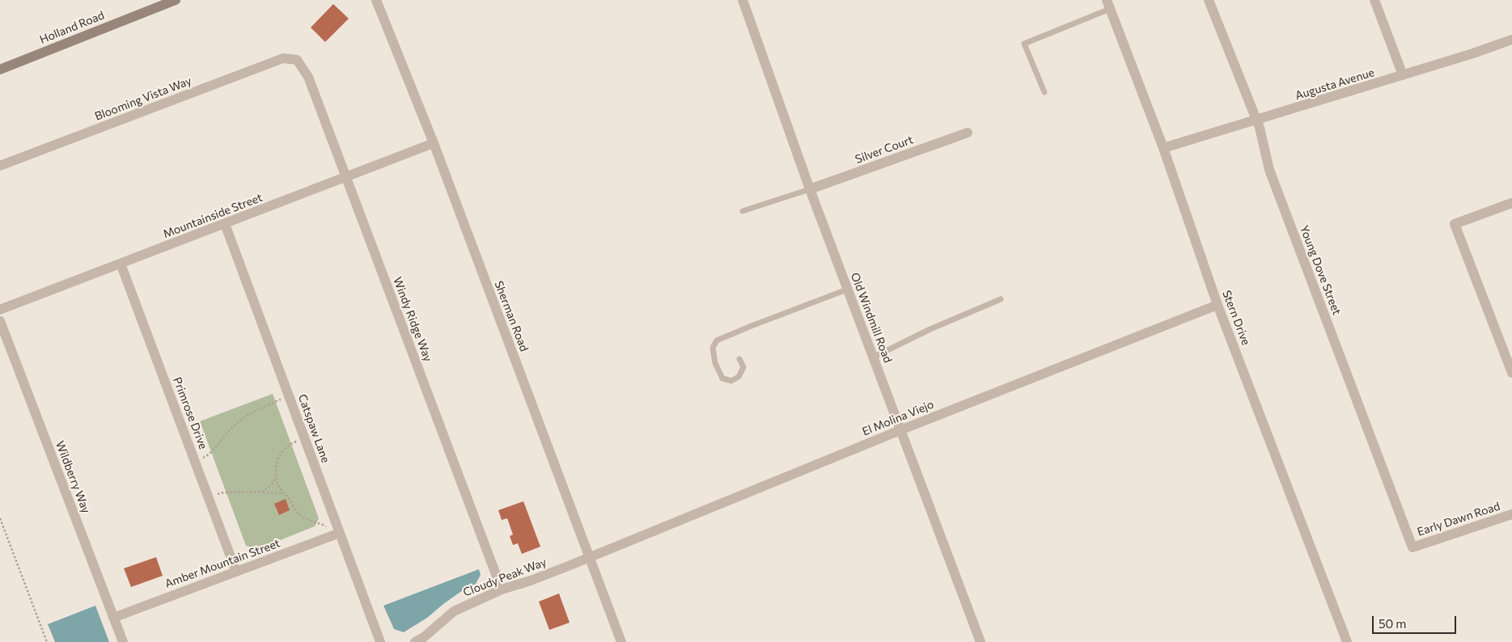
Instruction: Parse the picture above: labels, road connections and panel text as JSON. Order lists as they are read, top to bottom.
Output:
{
  "streets": {
    "main road": ["Holland Road"],
    "street": [
      "Augusta Avenue",
      "Blooming Vista Way",
      "Silver Court",
      "Mountainside Street",
      "Young Dove Street",
      "Sherman Road",
      "Old Windmill Road",
      "Stern Drive",
      "Windy Ridge Way",
      "Primrose Drive",
      "El Molina Viejo",
      "Catspaw Lane",
      "Wildberry Way",
      "Early Dawn Road",
      "Amber Mountain Street",
      "Cloudy Peak Way"
    ]
  },
  "crossings": [
    ["Augusta Avenue", "Young Dove Street"],
    ["Augusta Avenue", "Stern Drive"],
    ["Blooming Vista Way", "Windy Ridge Way"],
    ["Silver Court", "Old Windmill Road"],
    ["Mountainside Street", "Sherman Road"],
    ["Mountainside Street", "Windy Ridge Way"],
    ["Mountainside Street", "Primrose Drive"],
    ["Mountainside Street", "Catspaw Lane"],
    ["Young Dove Street", "Early Dawn Road"],
    ["Sherman Road", "El Molina Viejo"],
    ["Sherman Road", "Cloudy Peak Way"],
    ["Old Windmill Road", "El Molina Viejo"],
    ["Stern Drive", "El Molina Viejo"],
    ["Windy Ridge Way", "Cloudy Peak Way"],
    ["Primrose Drive", "Amber Mountain Street"],
    ["El Molina Viejo", "Cloudy Peak Way"],
    ["Catspaw Lane", "Amber Mountain Street"],
    ["Wildberry Way", "Amber Mountain Street"]
  ],
  "scale_bar": "50 m"
}
